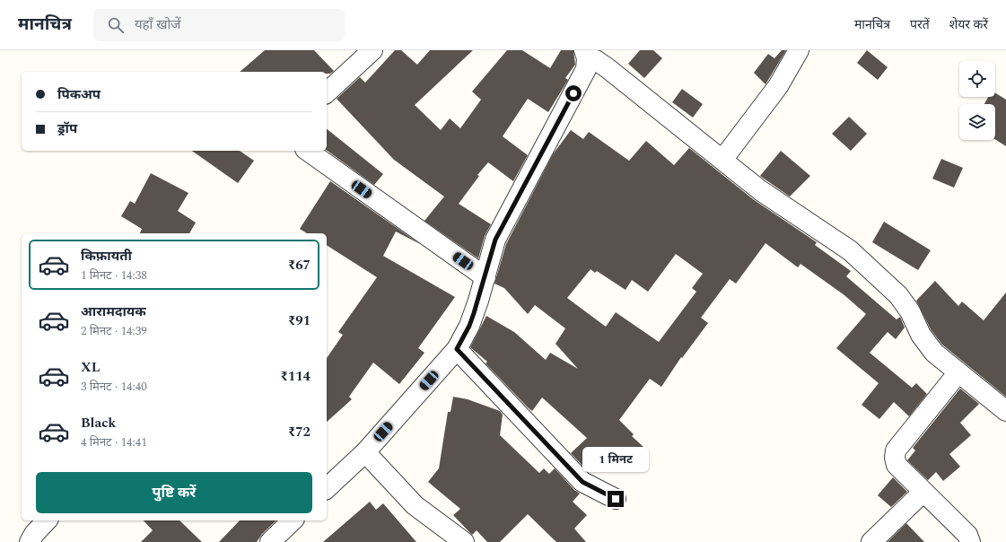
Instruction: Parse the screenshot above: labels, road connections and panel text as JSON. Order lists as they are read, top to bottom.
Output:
{
  "page": {
    "header": "मानचित्र",
    "search": "यहाँ खोजें",
    "nav": ["मानचित्र", "परतें", "शेयर करें"],
    "banner": ["पिकअप", "ड्रॉप"],
    "list": [
      {
        "name": "किफ़ायती",
        "note": "1 मिनट · 14:38",
        "value": "₹67"
      },
      {
        "name": "आरामदायक",
        "note": "2 मिनट · 14:39",
        "value": "₹91"
      },
      {
        "name": "XL",
        "note": "3 मिनट · 14:40",
        "value": "₹114"
      },
      {
        "name": "Black",
        "note": "4 मिनट · 14:41",
        "value": "₹72"
      }
    ],
    "bubble": "1 मिनट",
    "buttons": "पुष्टि करें"
  }
}
